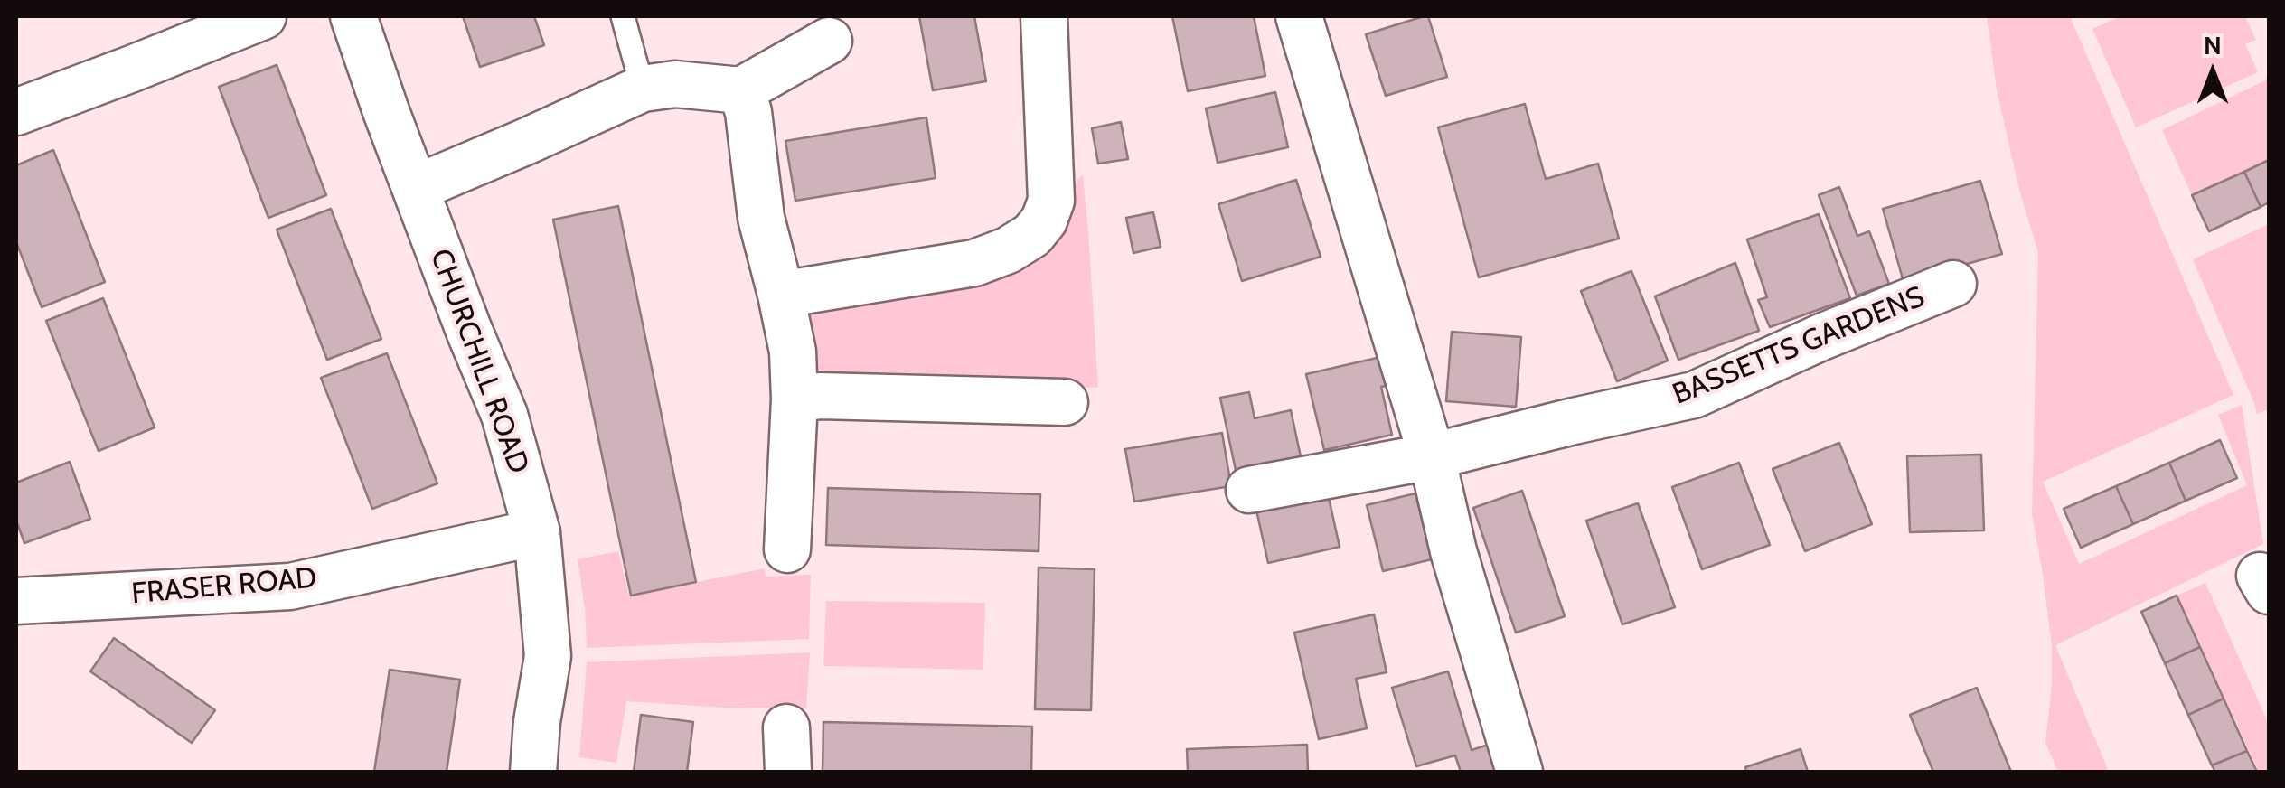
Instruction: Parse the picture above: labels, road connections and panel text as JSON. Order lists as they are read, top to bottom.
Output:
{
  "streets": {
    "street": ["BASSETTS GARDENS", "CHURCHILL ROAD", "FRASER ROAD"]
  },
  "crossings": [
    ["CHURCHILL ROAD", "FRASER ROAD"]
  ],
  "north": "top"
}
